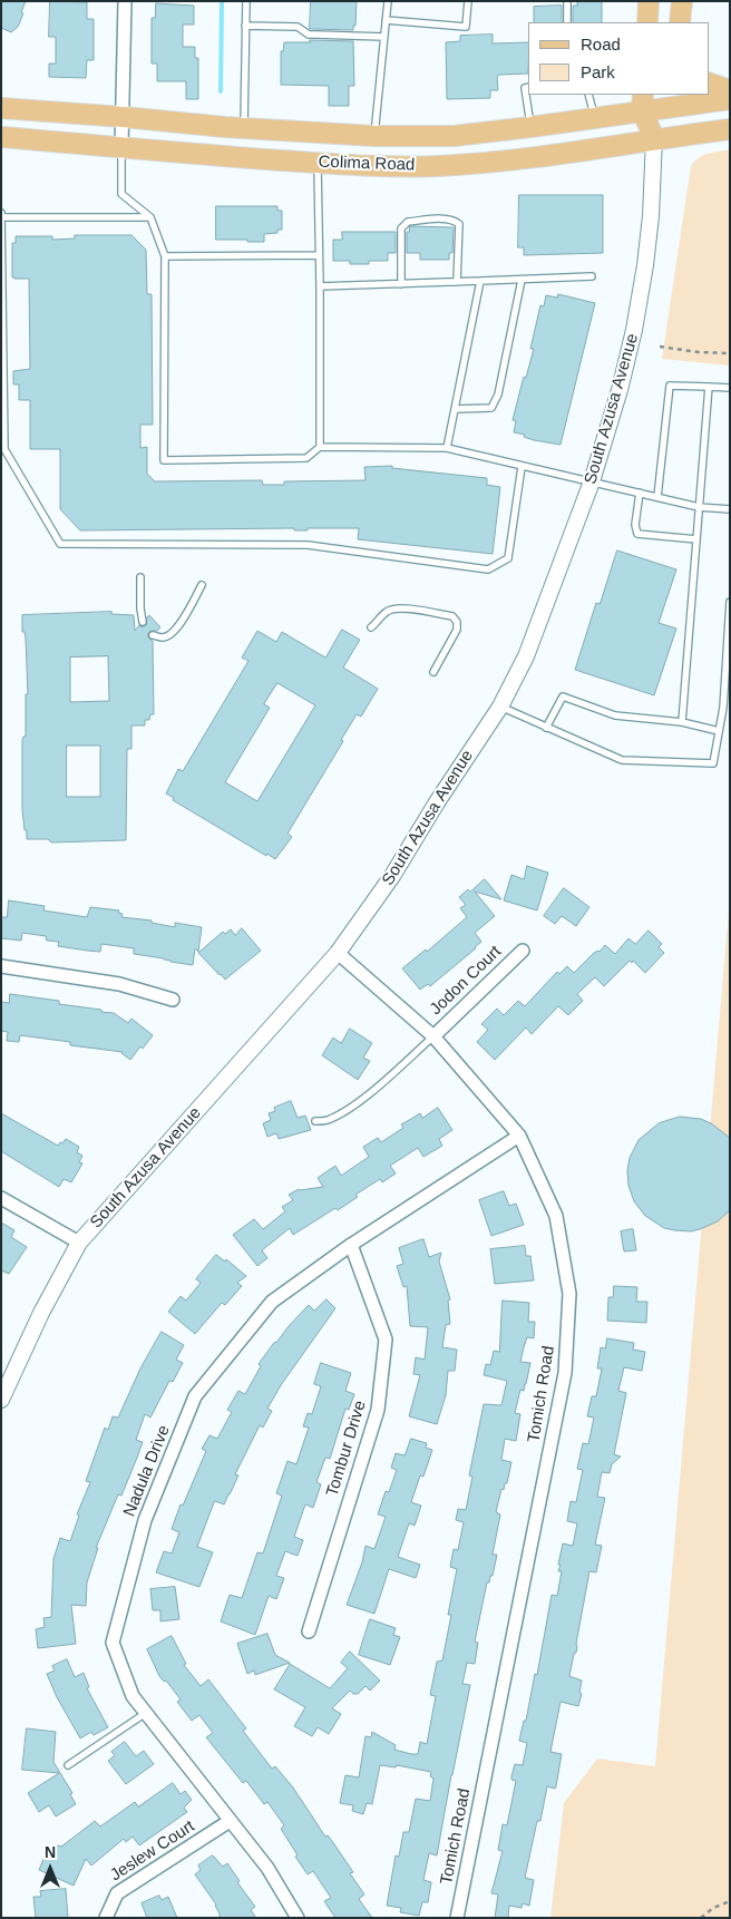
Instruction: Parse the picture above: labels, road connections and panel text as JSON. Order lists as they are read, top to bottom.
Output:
{
  "streets": {
    "main road": ["Colima Road", "South Azusa Avenue"],
    "street": [
      "Jodon Court",
      "Tomich Road",
      "Tombur Drive",
      "Nadula Drive",
      "Jeslew Court"
    ]
  },
  "crossings": [
    ["Colima Road", "South Azusa Avenue"],
    ["South Azusa Avenue", "Tomich Road"],
    ["Jodon Court", "Tomich Road"],
    ["Tomich Road", "Nadula Drive"],
    ["Tombur Drive", "Nadula Drive"],
    ["Nadula Drive", "Jeslew Court"]
  ],
  "legend": ["Road", "Park"],
  "north": "top"
}
